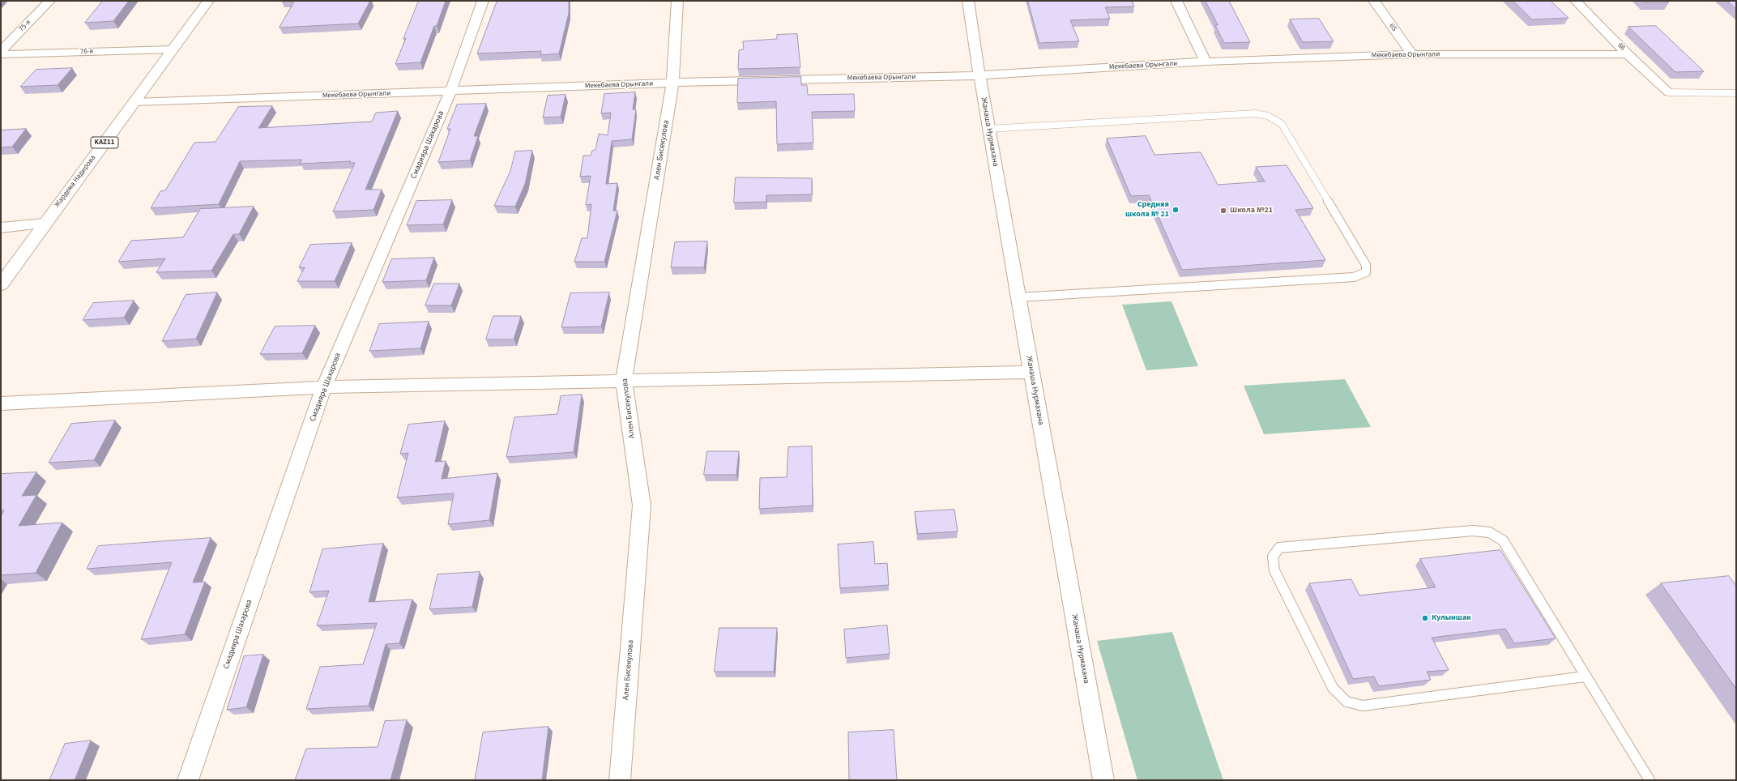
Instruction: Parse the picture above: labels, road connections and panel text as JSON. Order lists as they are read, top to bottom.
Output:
{
  "streets": {
    "highway": ["KAZ11", "Жардема Надирова"],
    "street": [
      "75-я",
      "65",
      "66",
      "76-я",
      "Мекебаева Орынгали",
      "Жанаша Нурмахана",
      "Смадияра Шахарова",
      "Ален Бисекулова"
    ]
  },
  "crossings": [
    ["65", "Мекебаева Орынгали"],
    ["66", "Мекебаева Орынгали"],
    ["76-я", "Жардема Надирова"],
    ["Мекебаева Орынгали", "Жанаша Нурмахана"],
    ["Мекебаева Орынгали", "Смадияра Шахарова"],
    ["Мекебаева Орынгали", "Ален Бисекулова"],
    ["Мекебаева Орынгали", "Жардема Надирова"]
  ],
  "places": ["Средняя школа № 21", "Школа №21", "Кулыншак"]
}
